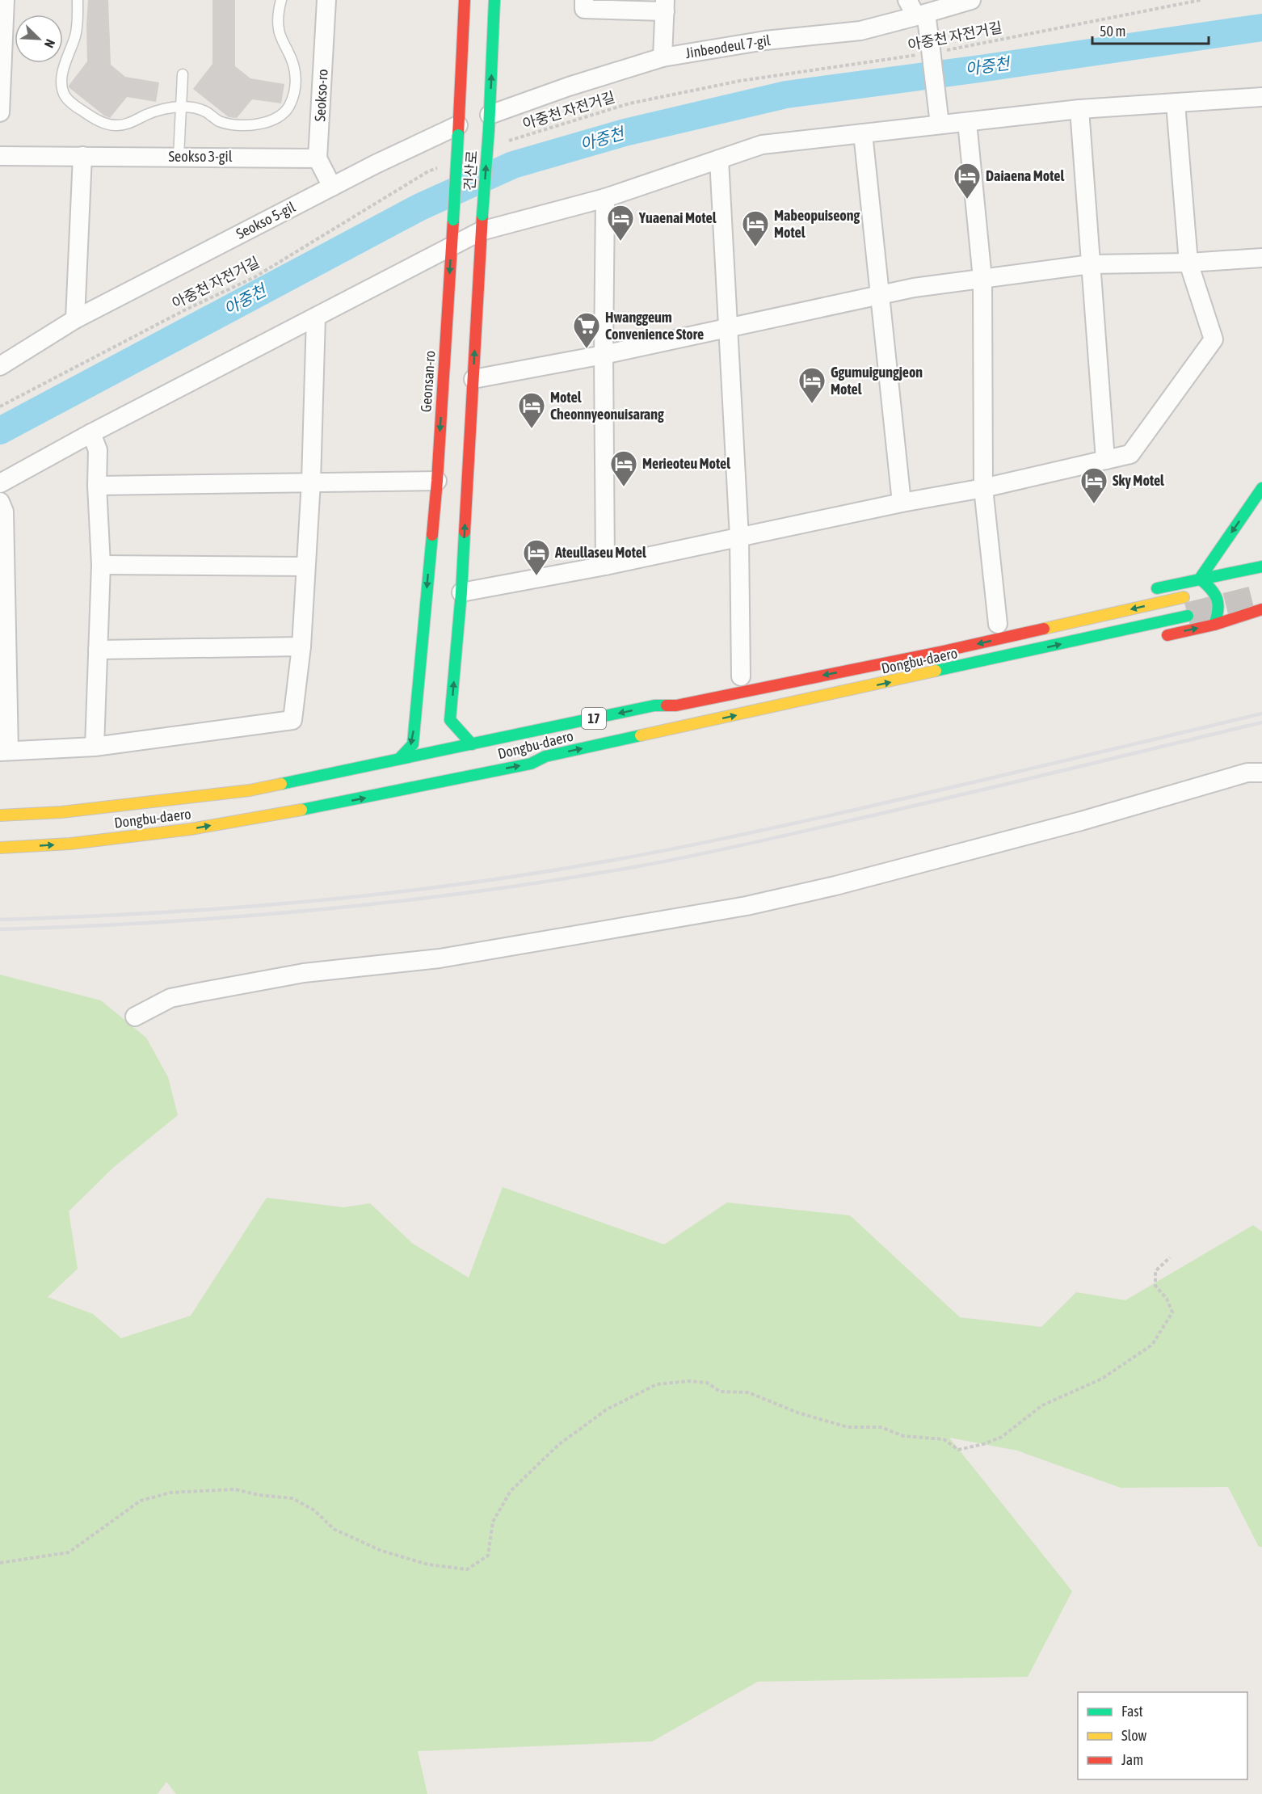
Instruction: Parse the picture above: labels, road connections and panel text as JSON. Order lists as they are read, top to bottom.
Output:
{
  "streets": {
    "main road": [
      "건산로",
      "Geonsan-ro",
      "Dongbu-daero",
      "17"
    ],
    "street": [
      "Jinbeodeul 7-gil",
      "Seokso-ro",
      "Seokso 3-gil",
      "Seokso 5-gil"
    ],
    "path": ["아중천 자전거길"]
  },
  "crossings": [
    ["Jinbeodeul 7-gil", "건산로"],
    ["Seokso-ro", "Seokso 3-gil"],
    ["Seokso 5-gil", "Geonsan-ro"],
    ["Geonsan-ro", "Dongbu-daero"]
  ],
  "one_way": ["건산로"],
  "water": ["아중천"],
  "places": {
    "hotel": [
      "Daiaena Motel",
      "Yuaenai Motel",
      "Mabeopuiseong Motel",
      "Ggumuigungjeon Motel",
      "Motel Cheonnyeonuisarang",
      "Merieoteu Motel",
      "Sky Motel",
      "Ateullaseu Motel"
    ],
    "supermarket": ["Hwanggeum Convenience Store"]
  },
  "legend": ["Fast", "Slow", "Jam"],
  "scale_bar": "50 m",
  "north": "bottom right"
}
